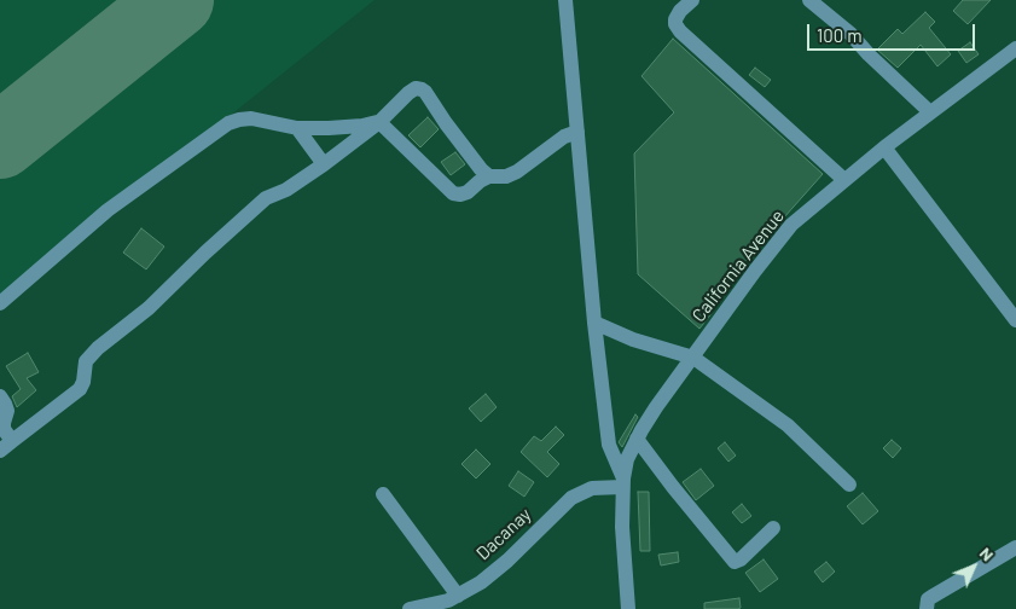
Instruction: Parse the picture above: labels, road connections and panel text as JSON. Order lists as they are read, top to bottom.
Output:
{
  "streets": {
    "street": ["California Avenue", "Dacanay"]
  },
  "crossings": [
    ["California Avenue", "Dacanay"]
  ],
  "scale_bar": "100 m",
  "north": "top right"
}
